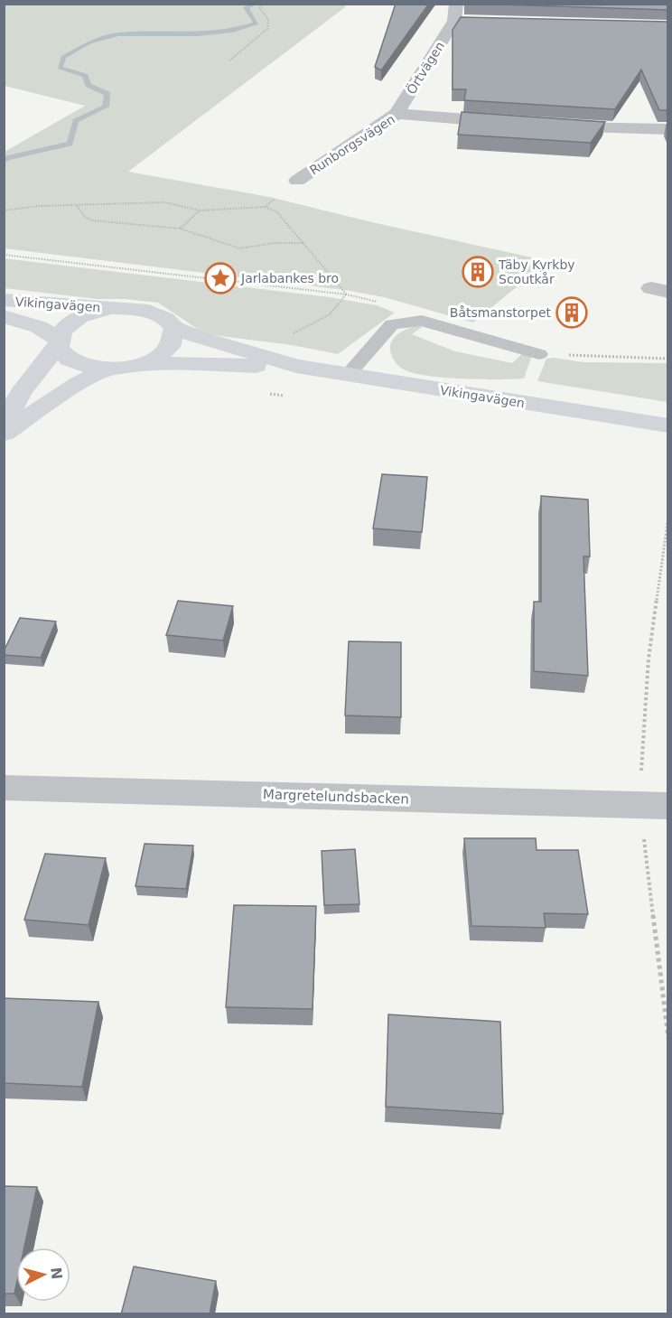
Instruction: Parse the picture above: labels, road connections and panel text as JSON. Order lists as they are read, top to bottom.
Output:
{
  "streets": {
    "main road": ["Vikingavägen"],
    "street": ["Örtvägen", "Runborgsvägen", "Margretelundsbacken"]
  },
  "crossings": [
    ["Örtvägen", "Runborgsvägen"]
  ],
  "places": {
    "building": ["Täby Kyrkby Scoutkår", "Båtsmanstorpet"],
    "place": ["Jarlabankes bro"]
  },
  "north": "right"
}
